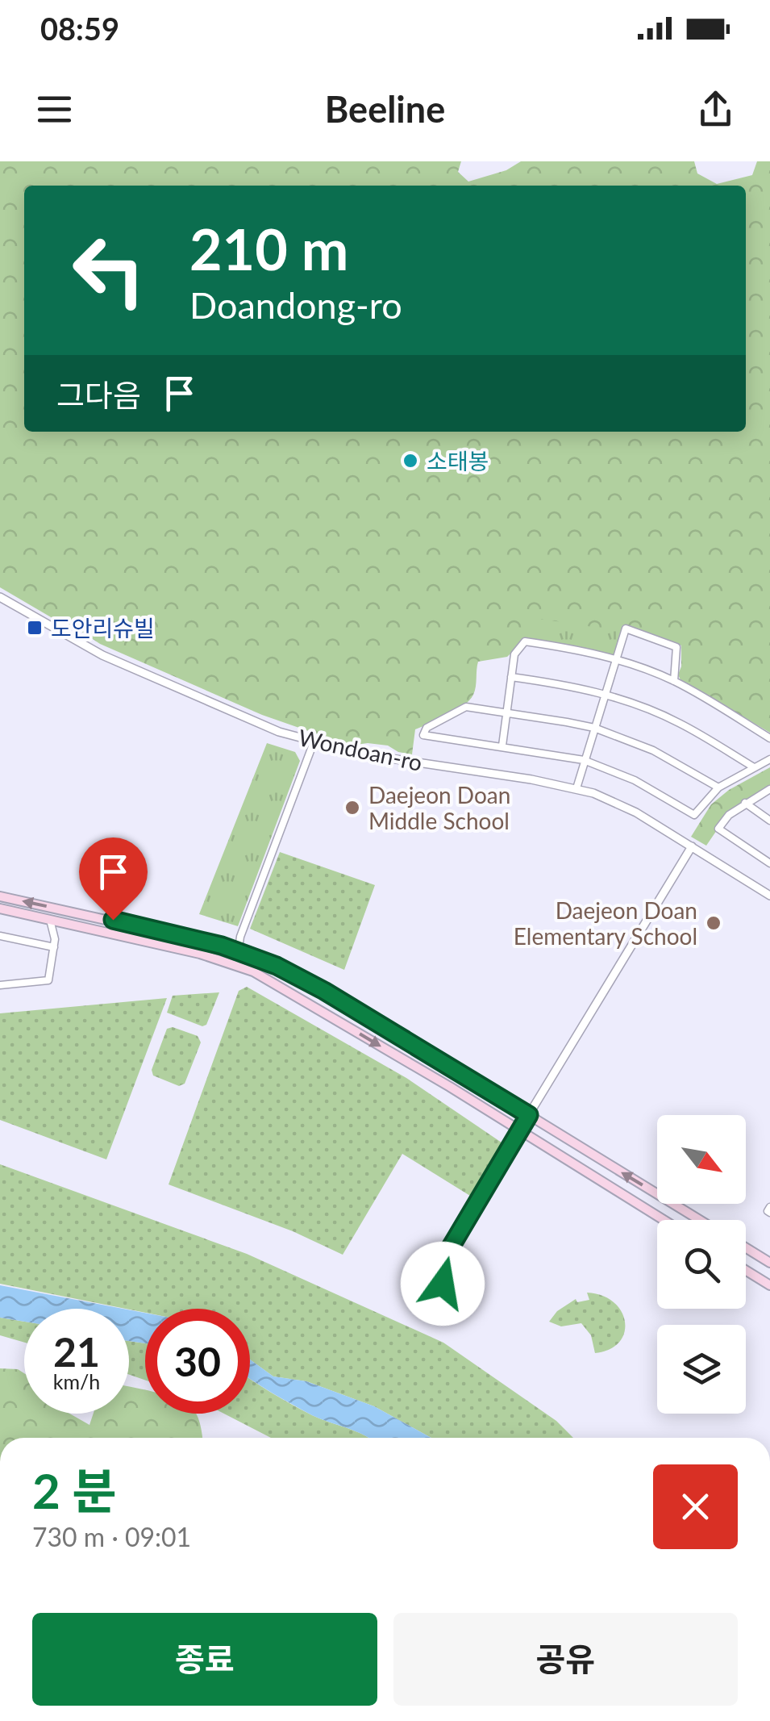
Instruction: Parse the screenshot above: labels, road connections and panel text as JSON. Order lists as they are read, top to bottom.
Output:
{
  "streets": {
    "street": ["Wondoan-ro"]
  },
  "places": {
    "other": ["소태봉", "Daejeon Doan Middle School", "Daejeon Doan Elementary School"],
    "transit": ["도안리슈빌"]
  },
  "north": "bottom right",
  "page": {
    "status": "08:59",
    "header": "Beeline",
    "turn": ["210 m", "Doandong-ro"],
    "then": "그다음",
    "speed": "21 km/h",
    "limit": "30",
    "heading": ["2 분", "730 m · 09:01"],
    "buttons": ["종료", "공유"]
  }
}
